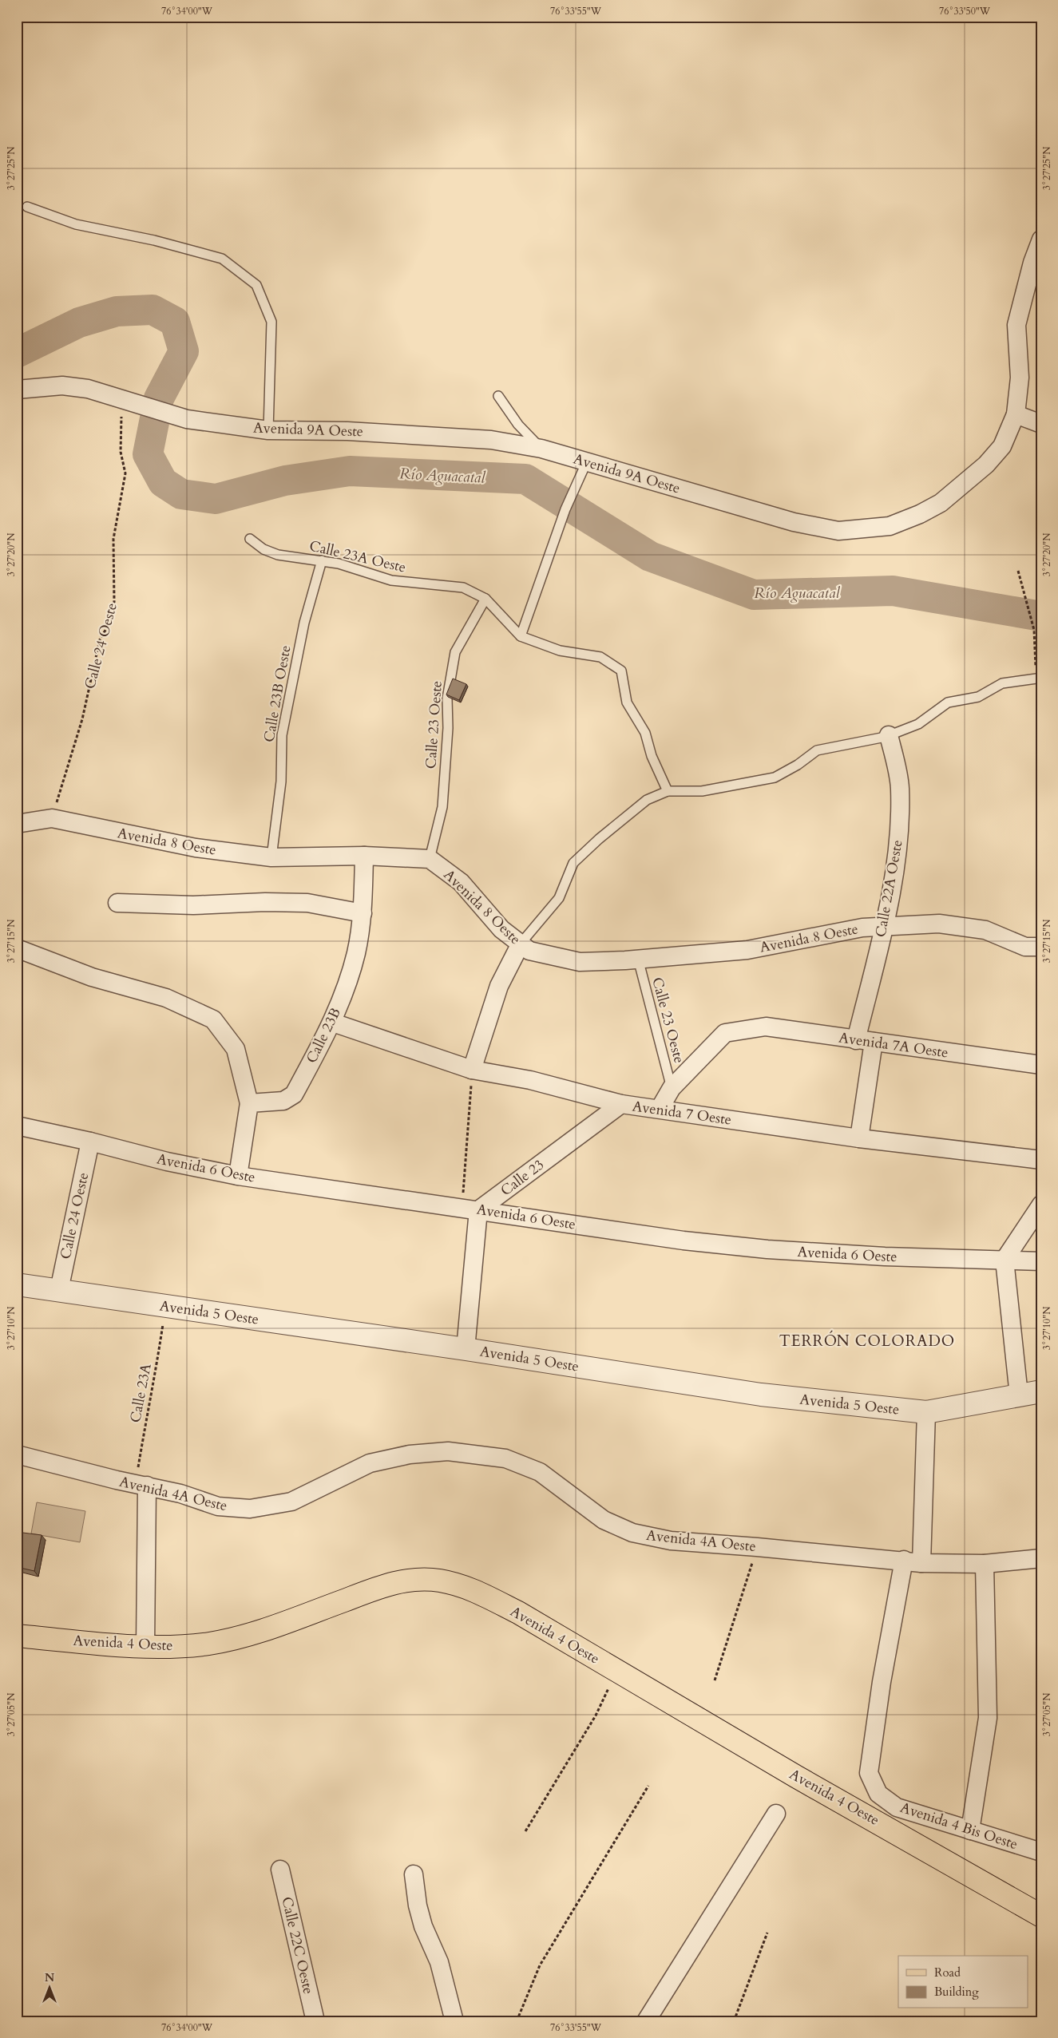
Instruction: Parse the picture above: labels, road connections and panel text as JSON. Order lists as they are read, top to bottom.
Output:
{
  "streets": {
    "main road": ["Avenida 4 Oeste"],
    "street": [
      "Avenida 9A Oeste",
      "Calle 24 Oeste",
      "Avenida 8 Oeste",
      "Calle 22A Oeste",
      "Calle 23B",
      "Avenida 7A Oeste",
      "Avenida 7 Oeste",
      "Avenida 6 Oeste",
      "Calle 23",
      "Avenida 5 Oeste",
      "Avenida 4A Oeste",
      "Avenida 4 Bis Oeste",
      "Calle 22C Oeste"
    ],
    "lane": ["Calle 23A Oeste", "Calle 23B Oeste", "Calle 23 Oeste"],
    "path": ["Calle 23A"]
  },
  "crossings": [
    ["Avenida 9A Oeste", "Calle 24 Oeste"],
    ["Calle 23A Oeste", "Calle 23B Oeste"],
    ["Calle 23A Oeste", "Calle 23 Oeste"],
    ["Calle 24 Oeste", "Avenida 8 Oeste"],
    ["Calle 24 Oeste", "Avenida 6 Oeste"],
    ["Calle 24 Oeste", "Avenida 5 Oeste"],
    ["Calle 23B Oeste", "Avenida 8 Oeste"],
    ["Calle 23 Oeste", "Avenida 8 Oeste"],
    ["Calle 23 Oeste", "Avenida 7A Oeste"],
    ["Avenida 8 Oeste", "Calle 22A Oeste"],
    ["Avenida 8 Oeste", "Calle 23B"],
    ["Calle 22A Oeste", "Avenida 7A Oeste"],
    ["Calle 23B", "Avenida 7 Oeste"],
    ["Avenida 7A Oeste", "Avenida 7 Oeste"],
    ["Avenida 7 Oeste", "Calle 23"],
    ["Avenida 6 Oeste", "Calle 23"],
    ["Avenida 5 Oeste", "Calle 23A"],
    ["Calle 23A", "Avenida 4A Oeste"],
    ["Avenida 4A Oeste", "Avenida 4 Bis Oeste"]
  ],
  "districts": ["TERRÓN COLORADO"],
  "water": ["Río Aguacatal"],
  "legend": ["Road", "Building"],
  "north": "top",
  "coordinates": [
    "76°34'00\"W",
    "76°33'55\"W",
    "76°33'50\"W",
    "3°27'25\"N",
    "3°27'20\"N",
    "3°27'15\"N",
    "3°27'10\"N",
    "3°27'05\"N"
  ]
}
